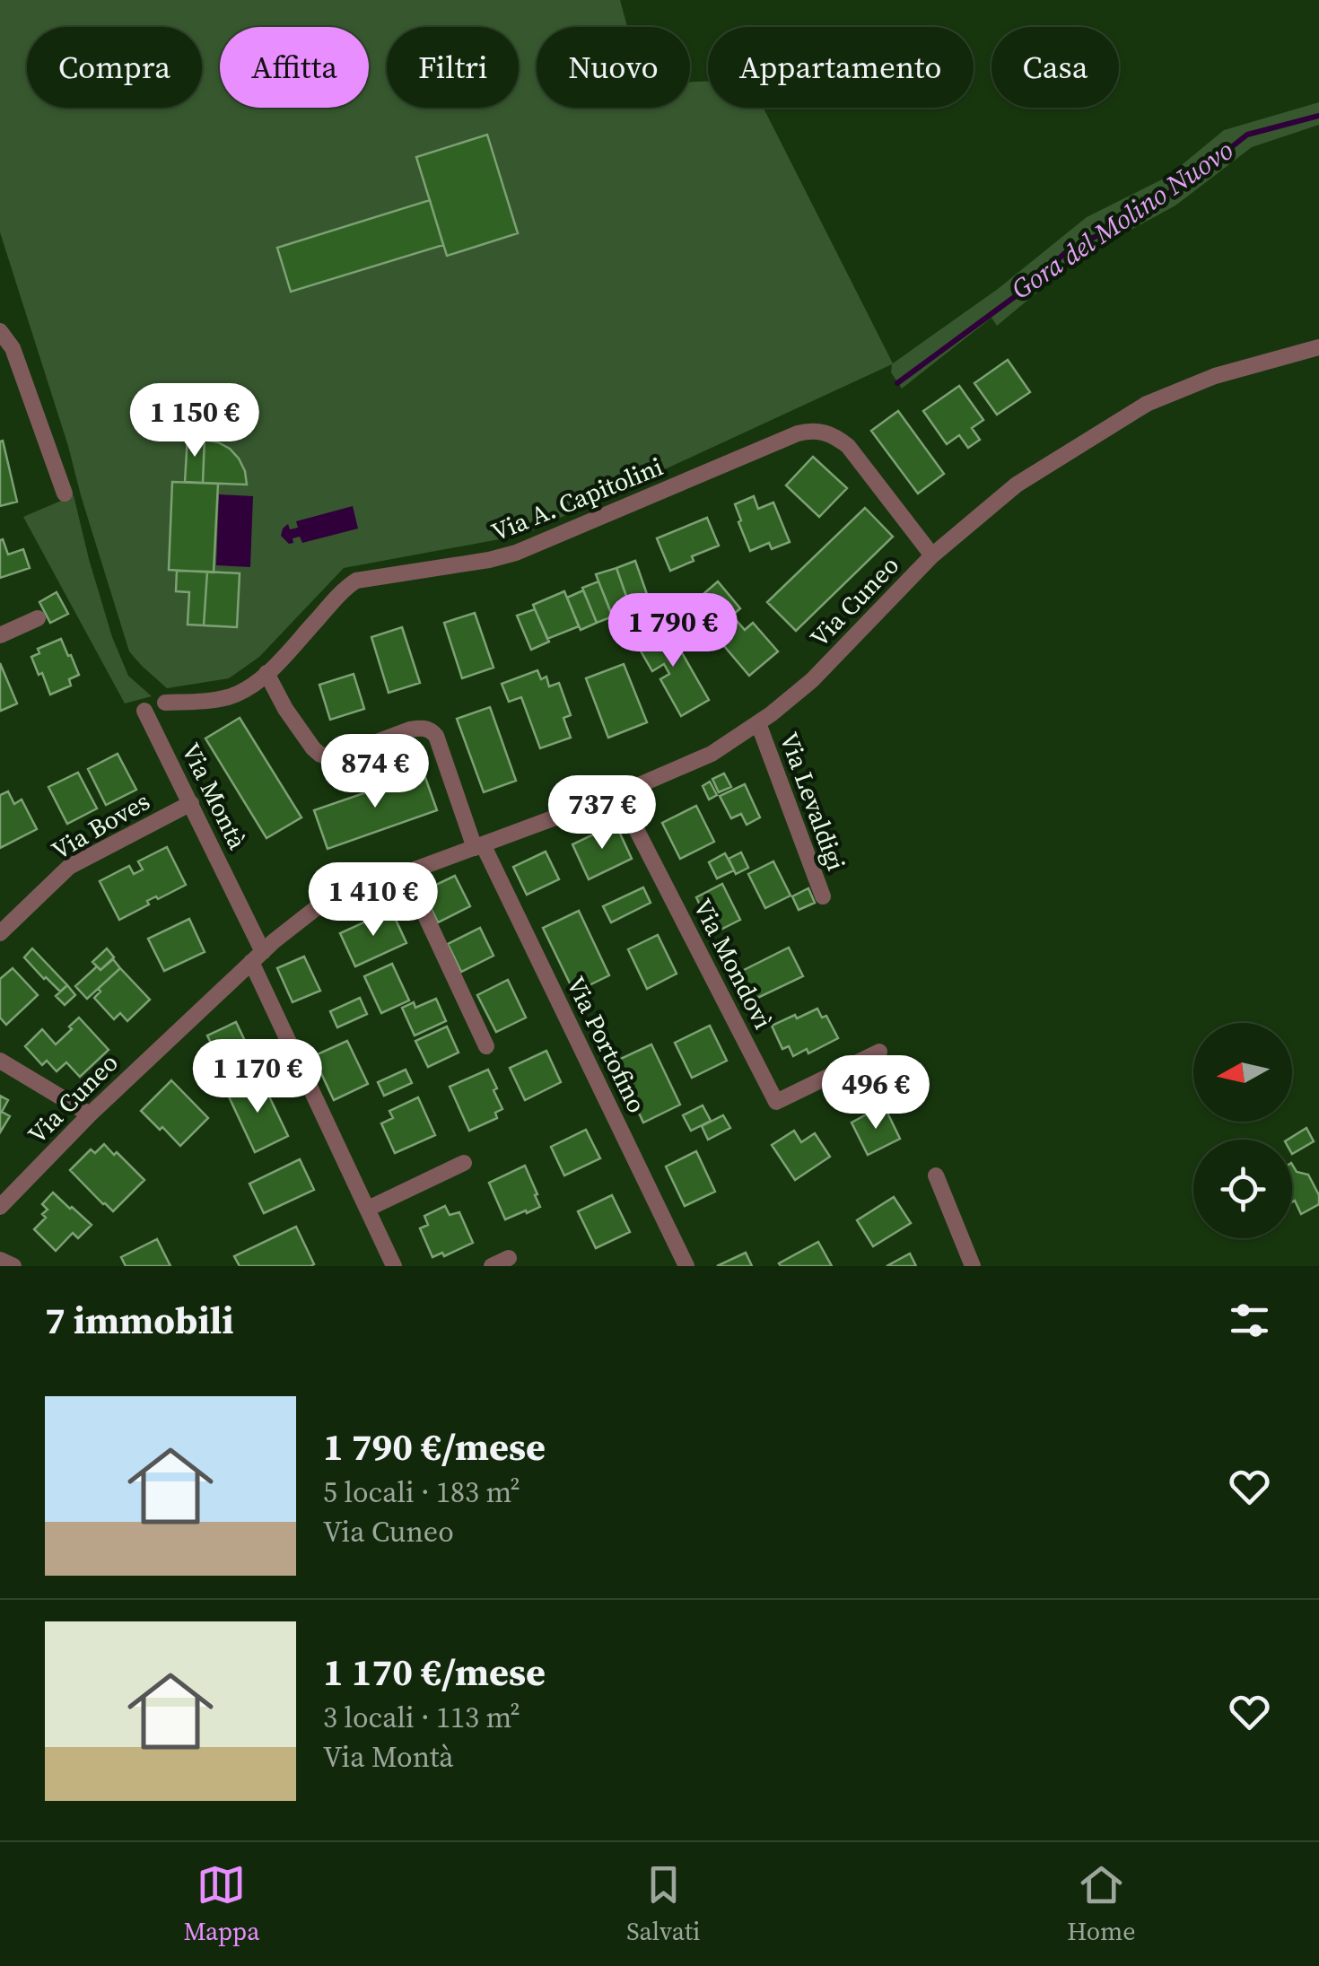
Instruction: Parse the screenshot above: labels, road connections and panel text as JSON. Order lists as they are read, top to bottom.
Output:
{
  "streets": {
    "street": [
      "Via A. Capitolini",
      "Via Cuneo",
      "Via Montà",
      "Via Levaldigi",
      "Via Boves",
      "Via Mondovì",
      "Via Portofino"
    ]
  },
  "crossings": [
    ["Via A. Capitolini", "Via Cuneo"],
    ["Via A. Capitolini", "Via Portofino"],
    ["Via Cuneo", "Via Montà"],
    ["Via Cuneo", "Via Levaldigi"],
    ["Via Cuneo", "Via Mondovì"],
    ["Via Cuneo", "Via Portofino"],
    ["Via Montà", "Via Boves"]
  ],
  "water": ["Gora del Molino Nuovo"],
  "north": "left",
  "page": {
    "chip": [
      "Compra",
      "Affitta",
      "Filtri",
      "Nuovo",
      "Appartamento",
      "Casa"
    ],
    "price": [
      "1 150 €",
      "1 790 €",
      "874 €",
      "737 €",
      "1 410 €",
      "1 170 €",
      "496 €"
    ],
    "heading": "7 immobili",
    "list": [
      {
        "name": "1 790 €/mese",
        "note": "5 locali · 183 m² · Via Cuneo"
      },
      {
        "name": "1 170 €/mese",
        "note": "3 locali · 113 m² · Via Montà"
      }
    ],
    "tabs": ["Mappa", "Salvati", "Home"]
  }
}
